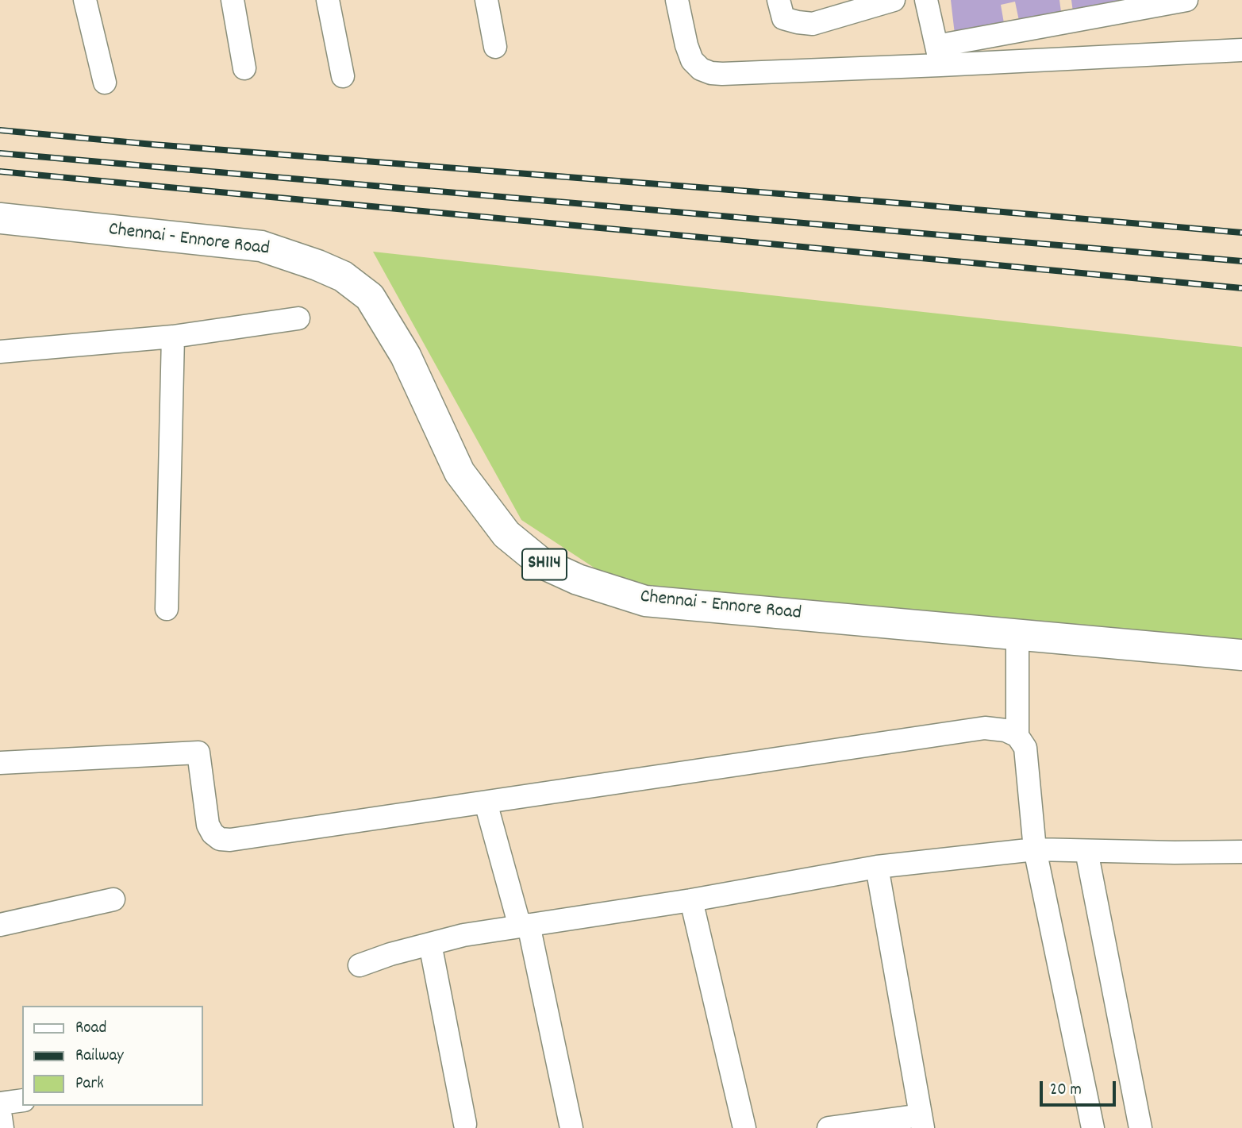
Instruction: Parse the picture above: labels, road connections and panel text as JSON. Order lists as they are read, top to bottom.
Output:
{
  "streets": {
    "main road": ["Chennai - Ennore Road", "SH114"]
  },
  "legend": ["Road", "Railway", "Park"],
  "scale_bar": "20 m"
}
